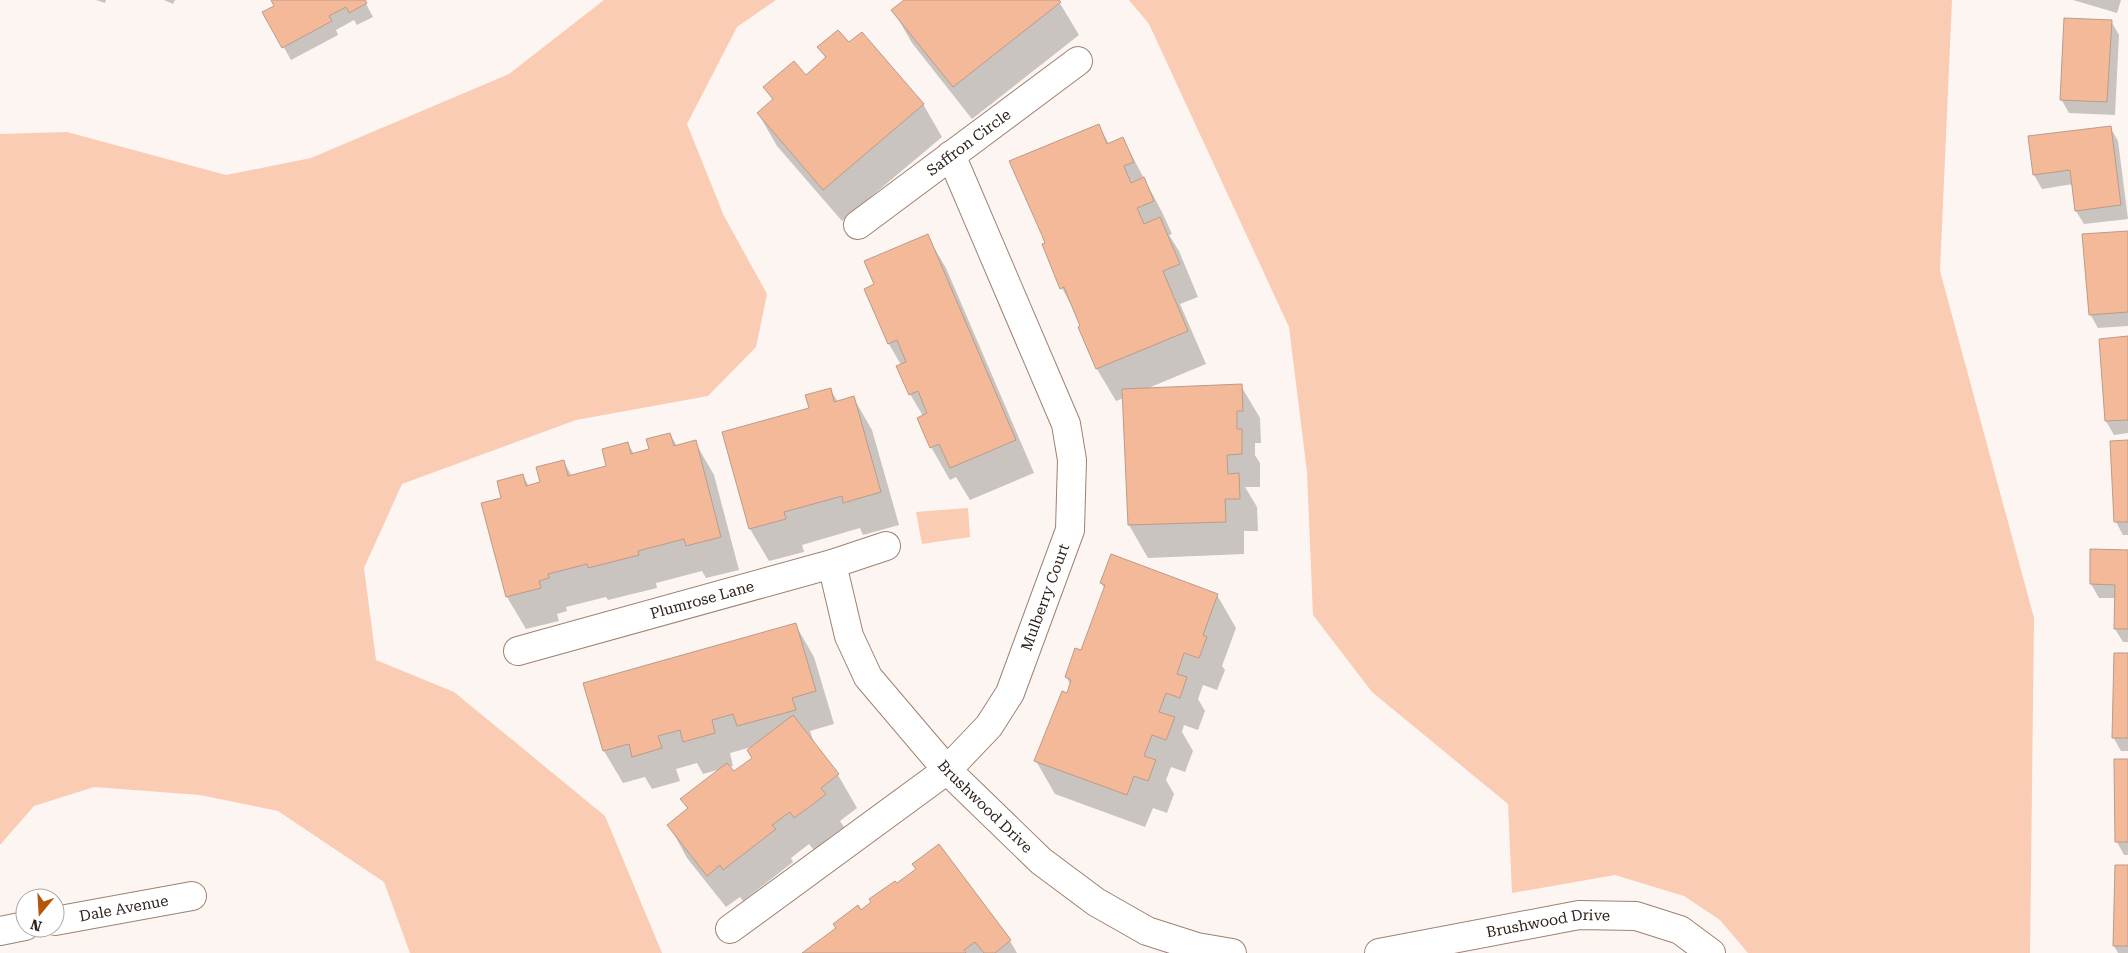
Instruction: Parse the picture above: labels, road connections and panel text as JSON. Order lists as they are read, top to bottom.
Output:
{
  "streets": {
    "street": [
      "Saffron Circle",
      "Mulberry Court",
      "Plumrose Lane",
      "Brushwood Drive",
      "Dale Avenue"
    ]
  },
  "crossings": [
    ["Saffron Circle", "Mulberry Court"],
    ["Mulberry Court", "Brushwood Drive"],
    ["Plumrose Lane", "Brushwood Drive"]
  ],
  "north": "bottom"
}
